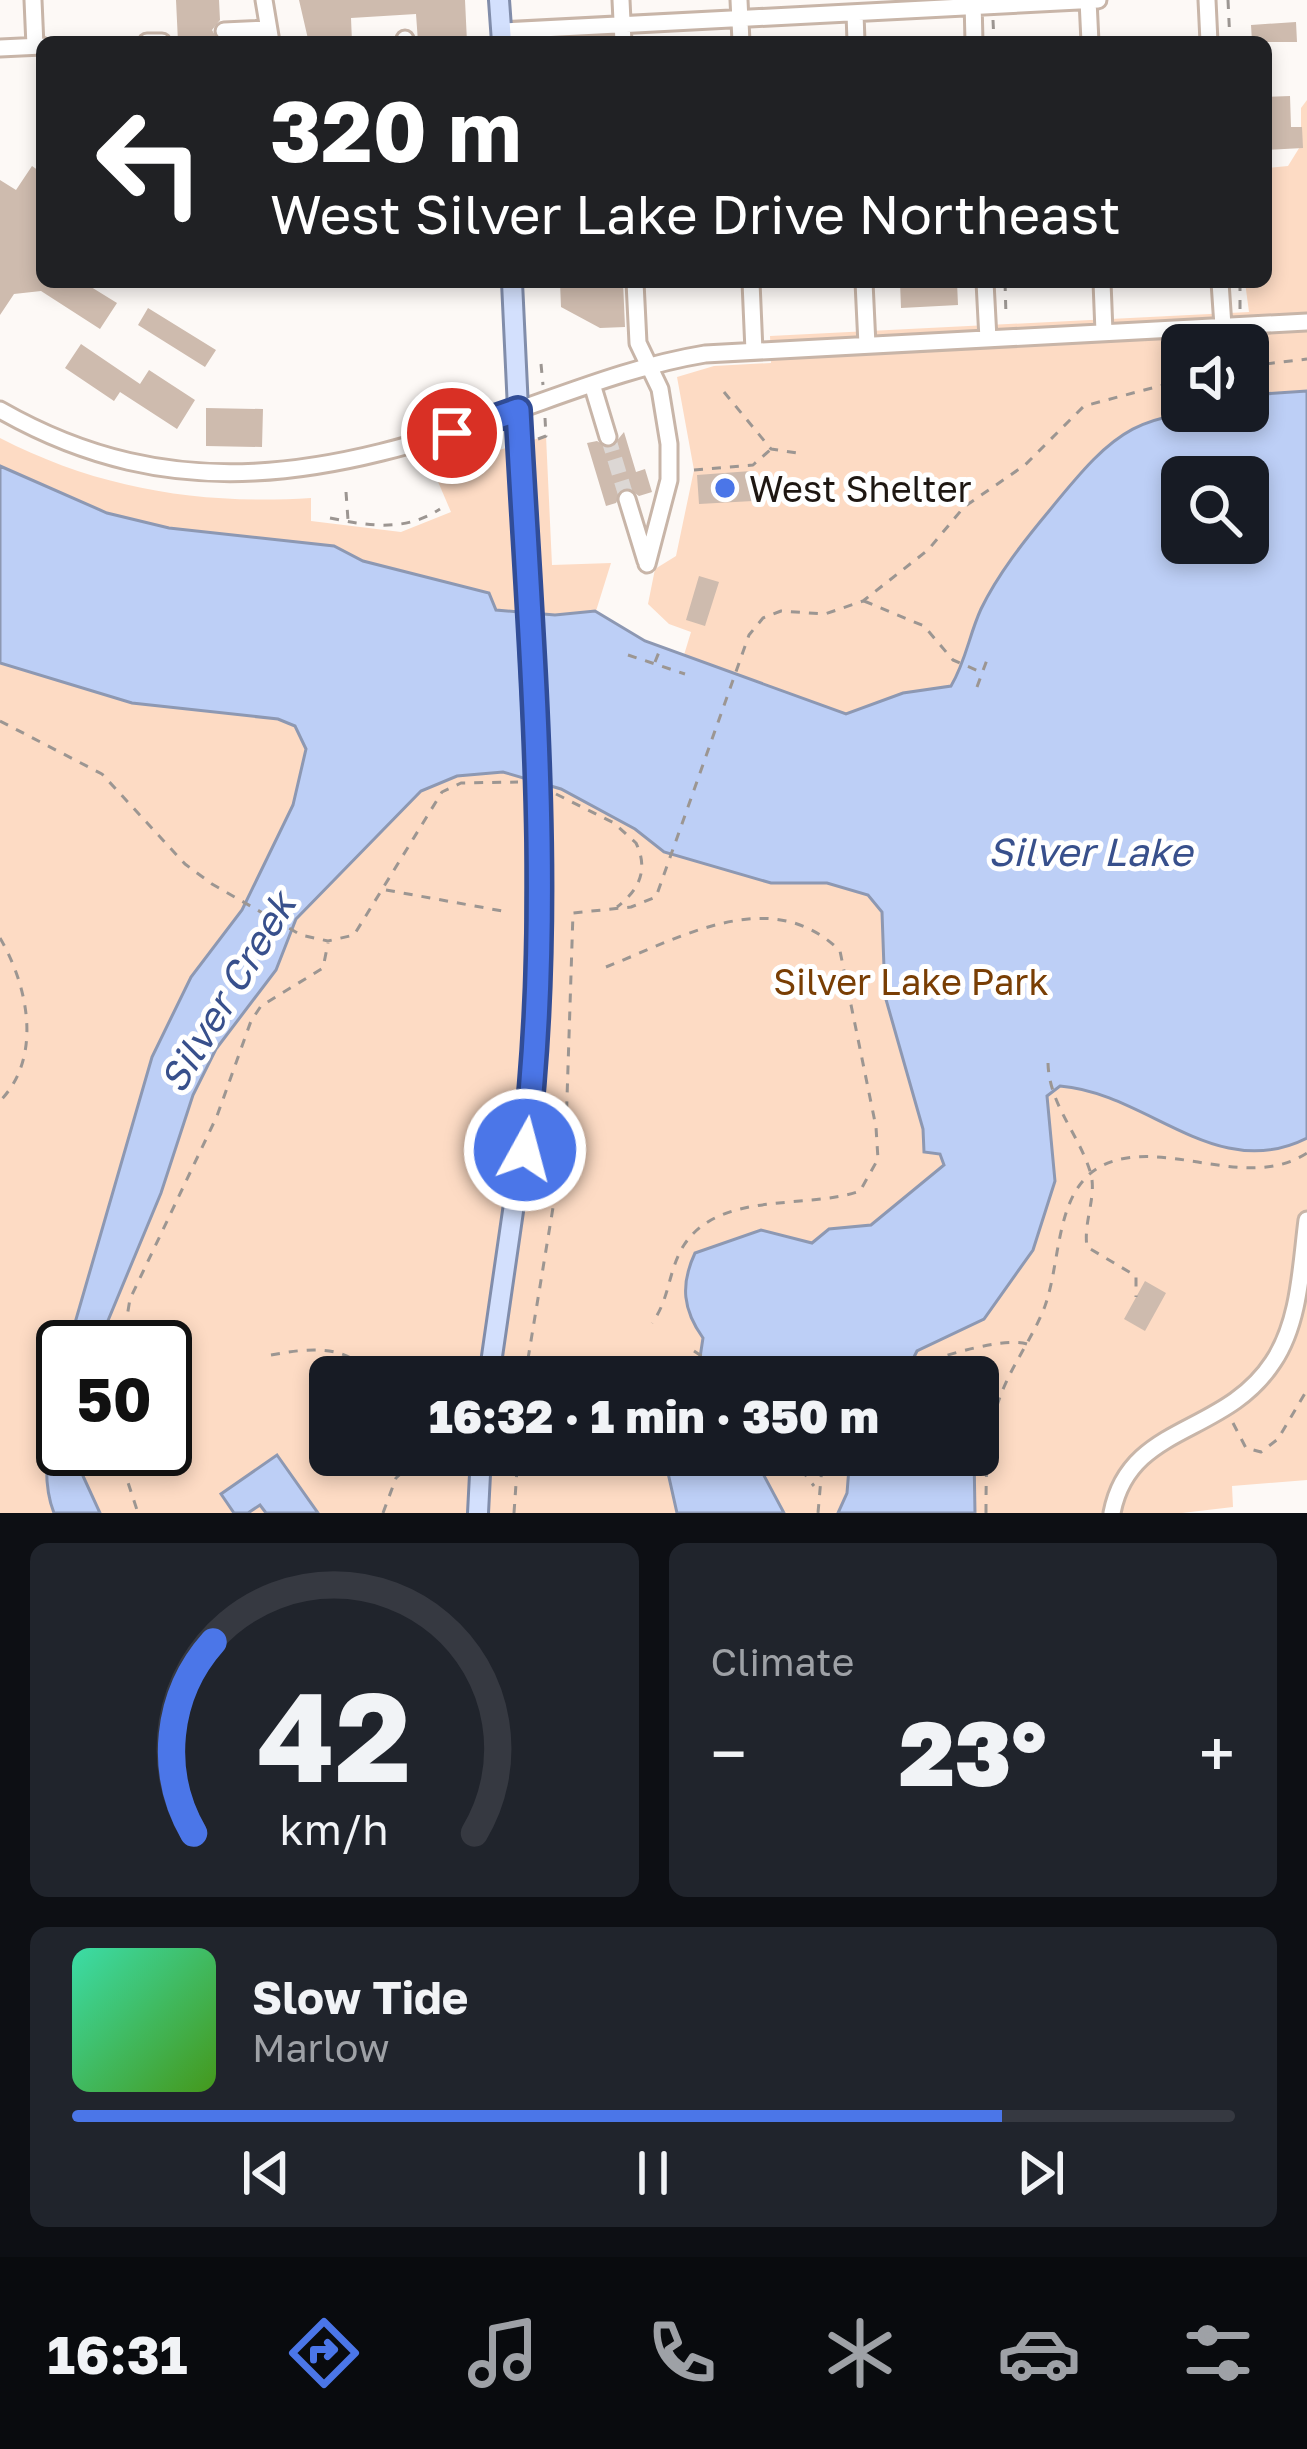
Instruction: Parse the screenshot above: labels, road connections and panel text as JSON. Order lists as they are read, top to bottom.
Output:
{
  "water": ["Silver Lake", "Silver Creek"],
  "parks": ["Silver Lake Park"],
  "places": ["West Shelter"],
  "page": {
    "turn": ["320 m", "West Silver Lake Drive Northeast"],
    "limit": "50",
    "trip": "16:32 · 1 min · 350 m",
    "tile": "Climate",
    "heat": ["−", "23°", "+"],
    "song": ["Slow Tide", "Marlow"],
    "tabs": "16:31",
    "gauge": ["42", "km/h"]
  }
}
